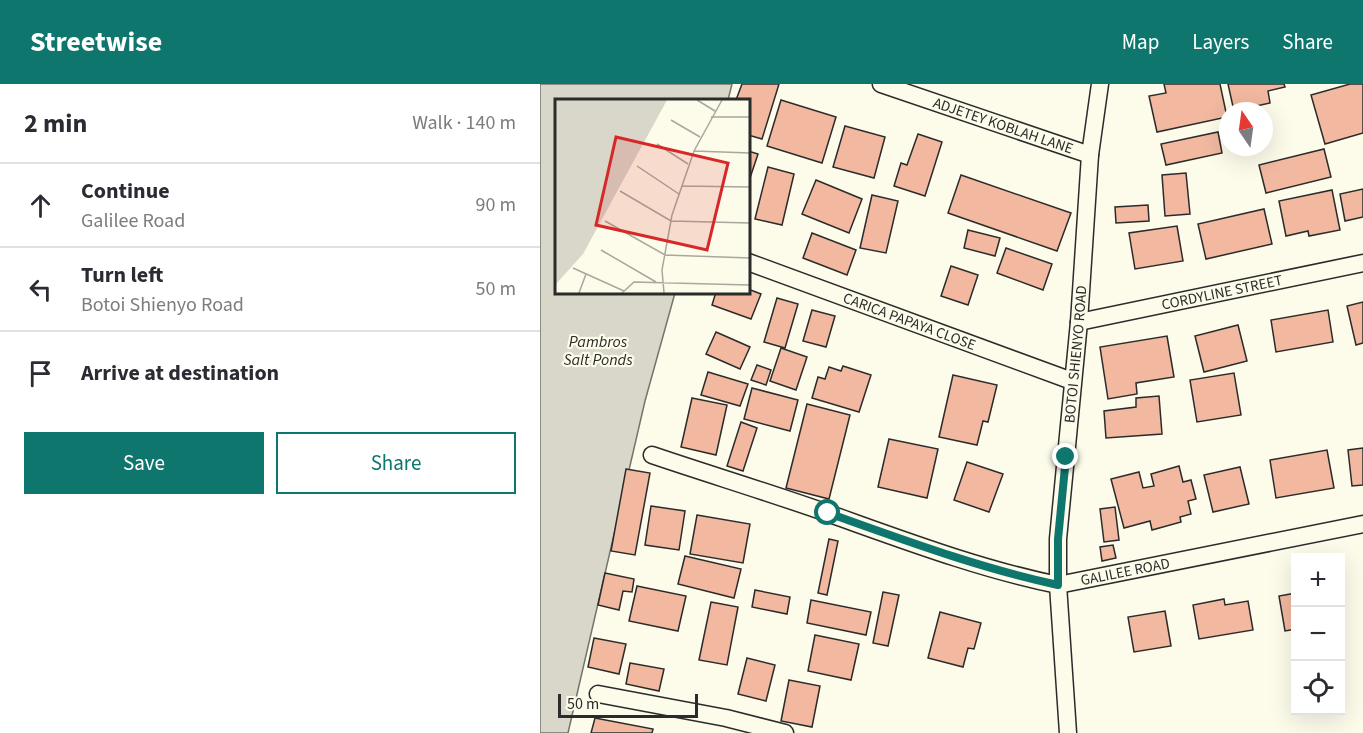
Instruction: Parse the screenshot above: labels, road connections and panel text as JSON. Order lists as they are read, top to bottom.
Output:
{
  "streets": {
    "street": [
      "ADJETEY KOBLAH LANE",
      "CORDYLINE STREET",
      "CARICA PAPAYA CLOSE",
      "BOTOI SHIENYO ROAD",
      "GALILEE ROAD"
    ]
  },
  "crossings": [
    ["ADJETEY KOBLAH LANE", "BOTOI SHIENYO ROAD"],
    ["CORDYLINE STREET", "BOTOI SHIENYO ROAD"],
    ["CARICA PAPAYA CLOSE", "BOTOI SHIENYO ROAD"],
    ["BOTOI SHIENYO ROAD", "GALILEE ROAD"]
  ],
  "water": ["Pambros Salt Ponds"],
  "scale_bar": "50 m",
  "north": "top",
  "page": {
    "header": "Streetwise",
    "nav": ["Map", "Layers", "Share"],
    "heading": ["2 min", "Walk · 140 m"],
    "list": [
      ["Continue", "Galilee Road", "90 m"],
      ["Turn left", "Botoi Shienyo Road", "50 m"],
      "Arrive at destination"
    ],
    "buttons": ["Save", "Share"],
    "map_buttons": ["+", "−"],
    "scale": "50 m"
  }
}
